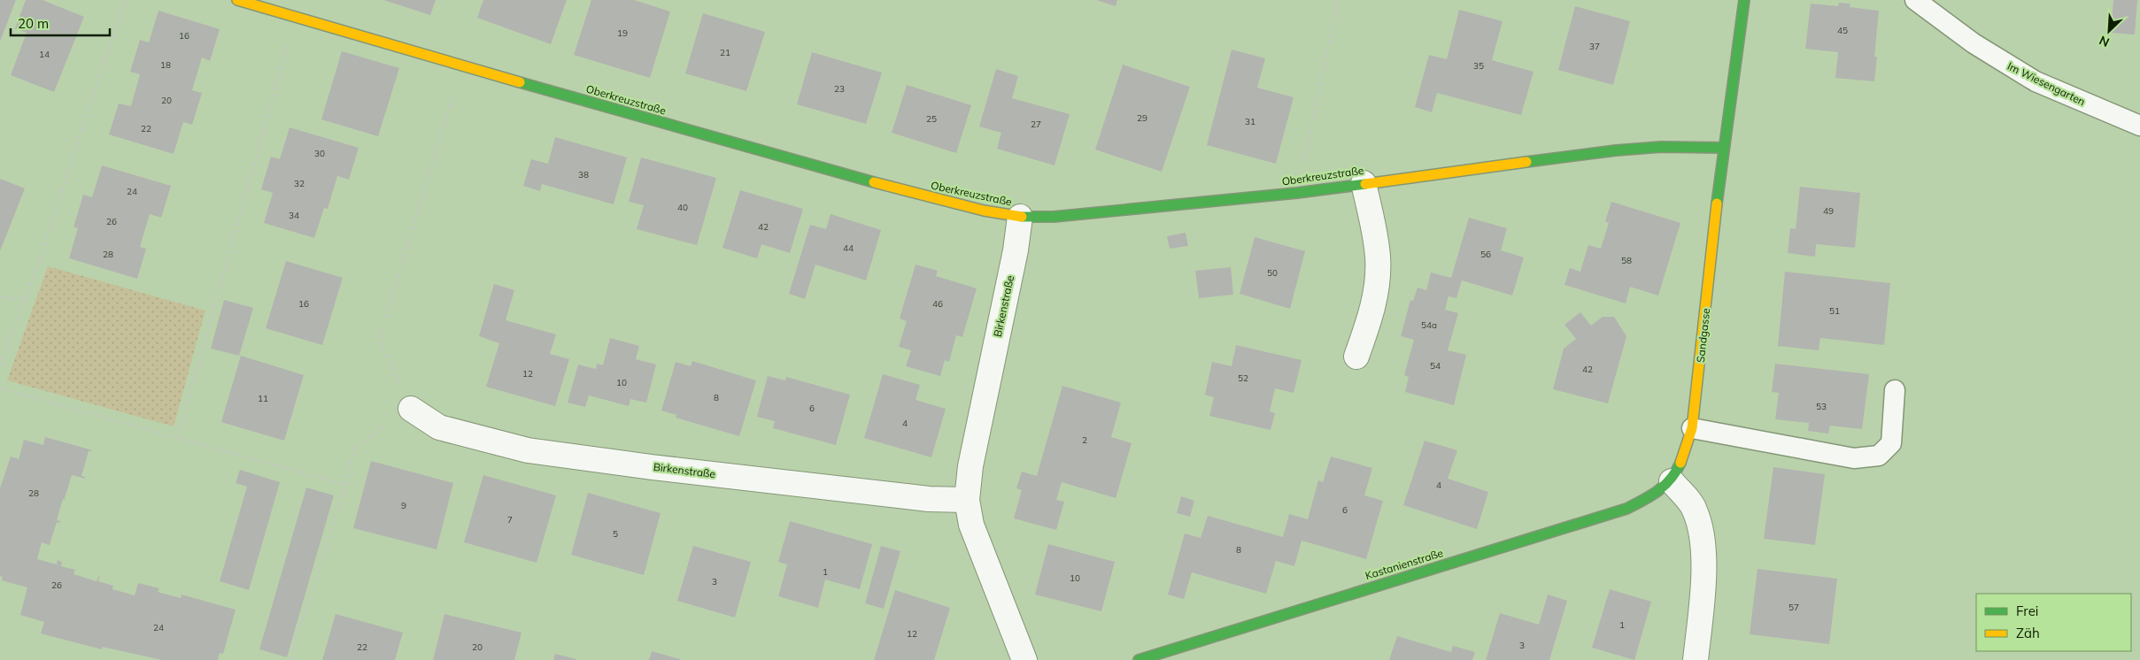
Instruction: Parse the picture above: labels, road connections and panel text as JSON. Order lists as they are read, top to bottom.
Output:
{
  "streets": {
    "street": [
      "Oberkreuzstraße",
      "Birkenstraße",
      "Sandgasse",
      "Kastanienstraße"
    ],
    "lane": ["Im Wiesengarten"]
  },
  "crossings": [
    ["Oberkreuzstraße", "Birkenstraße"],
    ["Oberkreuzstraße", "Sandgasse"],
    ["Sandgasse", "Kastanienstraße"]
  ],
  "house_numbers": [
    "45",
    "19",
    "16",
    "37",
    "21",
    "14",
    "18",
    "35",
    "23",
    "20",
    "29",
    "25",
    "31",
    "27",
    "22",
    "30",
    "38",
    "32",
    "24",
    "40",
    "49",
    "34",
    "26",
    "42",
    "44",
    "28",
    "56",
    "58",
    "50",
    "16",
    "46",
    "51",
    "54a",
    "54",
    "42",
    "12",
    "52",
    "10",
    "8",
    "11",
    "53",
    "6",
    "4",
    "2",
    "4",
    "28",
    "9",
    "6",
    "7",
    "5",
    "8",
    "1",
    "10",
    "3",
    "26",
    "57",
    "1",
    "24",
    "12",
    "3",
    "22",
    "20"
  ],
  "legend": ["Frei", "Zäh"],
  "scale_bar": "20 m",
  "north": "bottom left"
}
